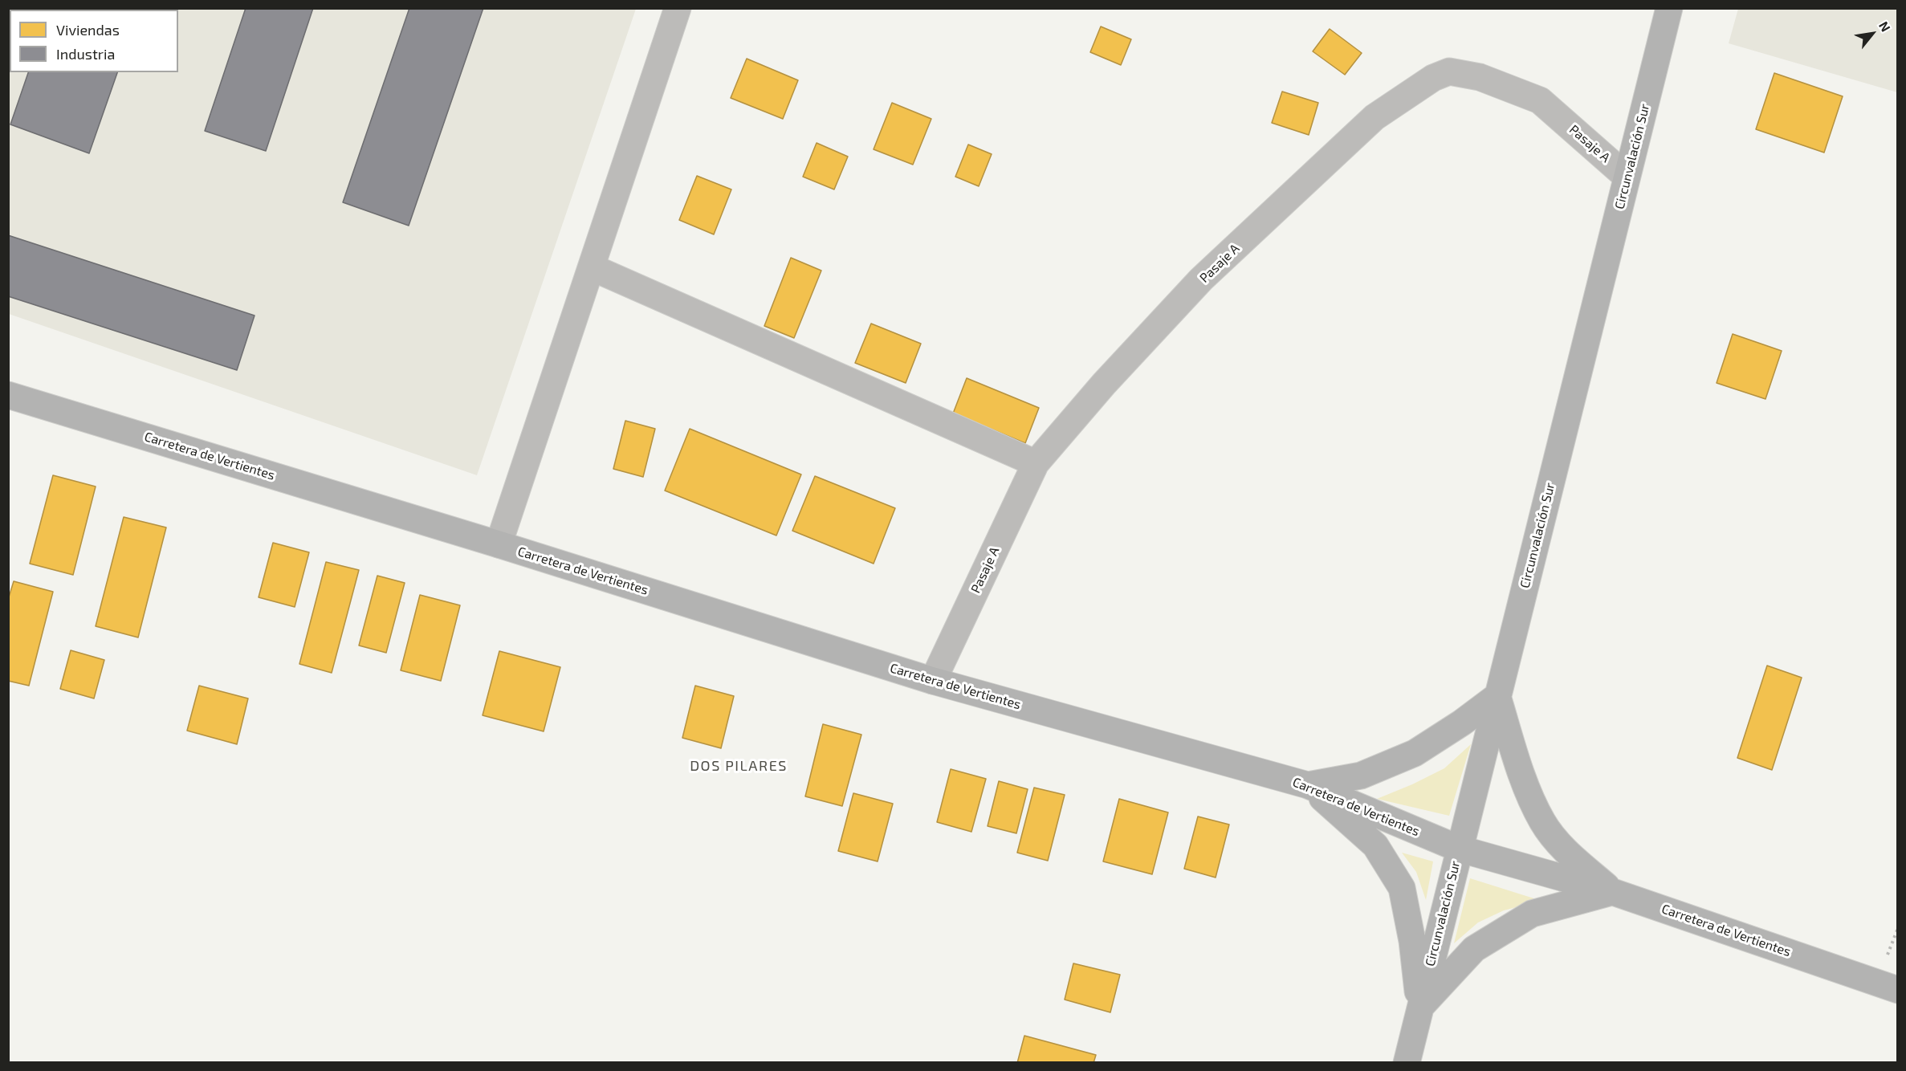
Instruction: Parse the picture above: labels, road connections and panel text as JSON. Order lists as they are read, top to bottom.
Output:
{
  "streets": {
    "main road": ["Circunvalación Sur", "Carretera de Vertientes"],
    "street": ["Pasaje A"]
  },
  "crossings": [
    ["Pasaje A", "Circunvalación Sur"],
    ["Pasaje A", "Carretera de Vertientes"],
    ["Circunvalación Sur", "Carretera de Vertientes"]
  ],
  "districts": ["DOS PILARES"],
  "legend": ["Viviendas", "Industria"],
  "north": "top right"
}
